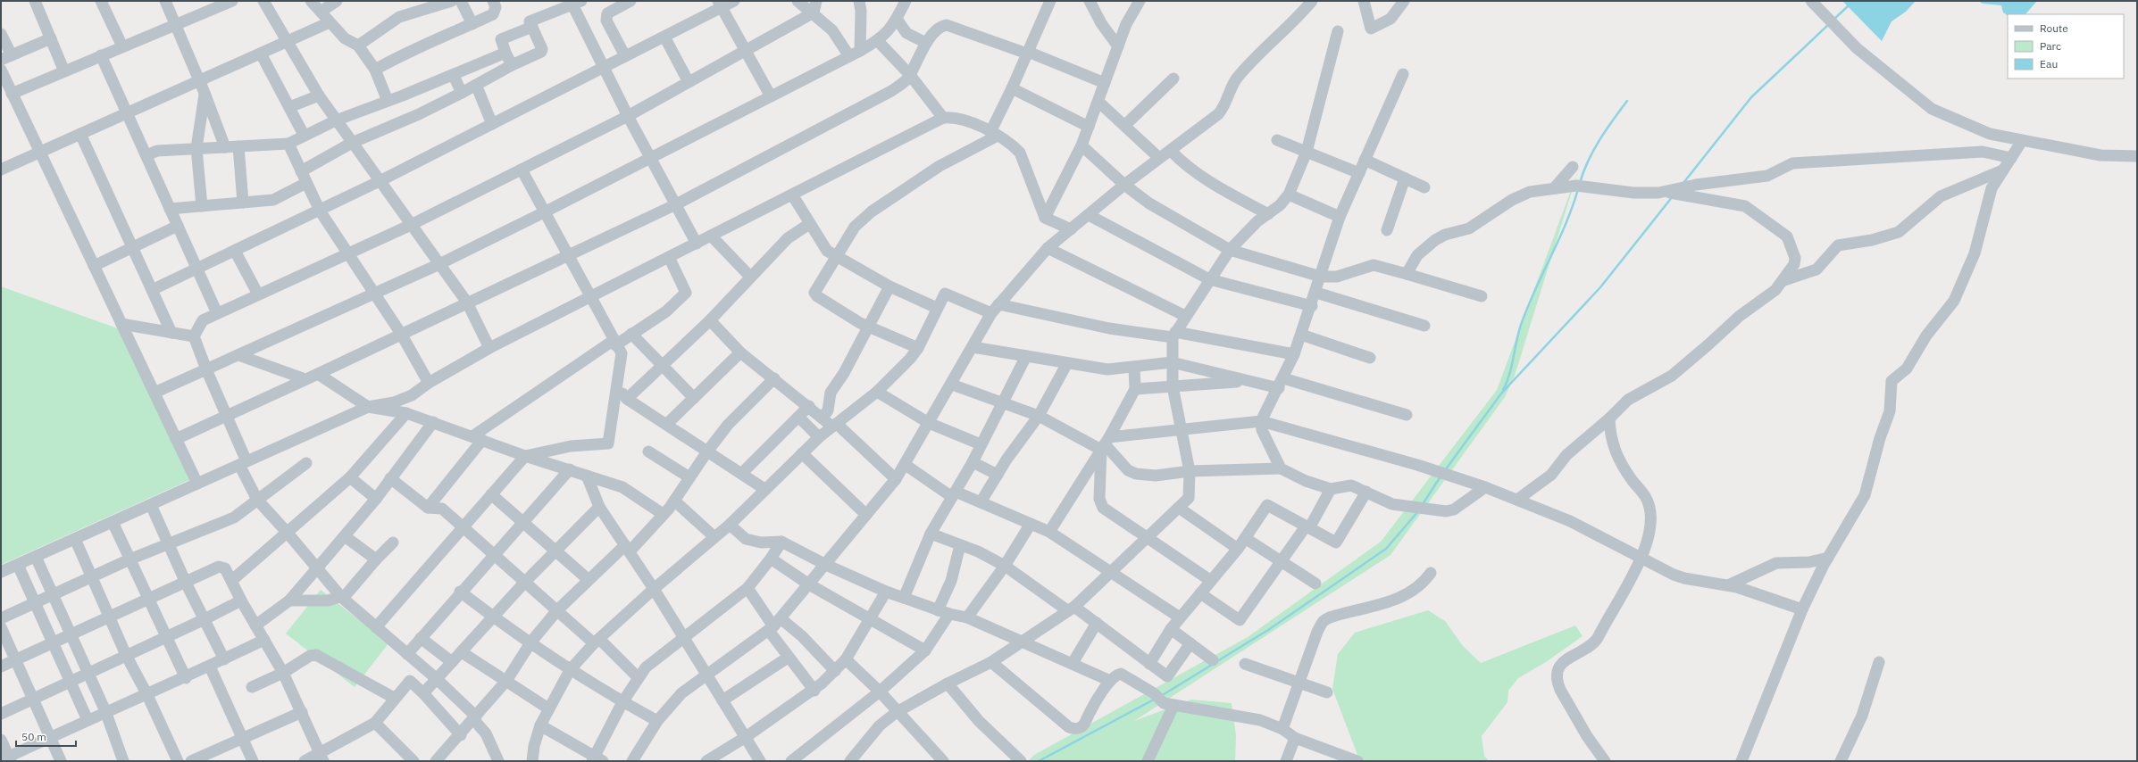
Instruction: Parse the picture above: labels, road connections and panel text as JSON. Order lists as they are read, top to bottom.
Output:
{
  "legend": ["Route", "Parc", "Eau"],
  "scale_bar": "50 m"
}
